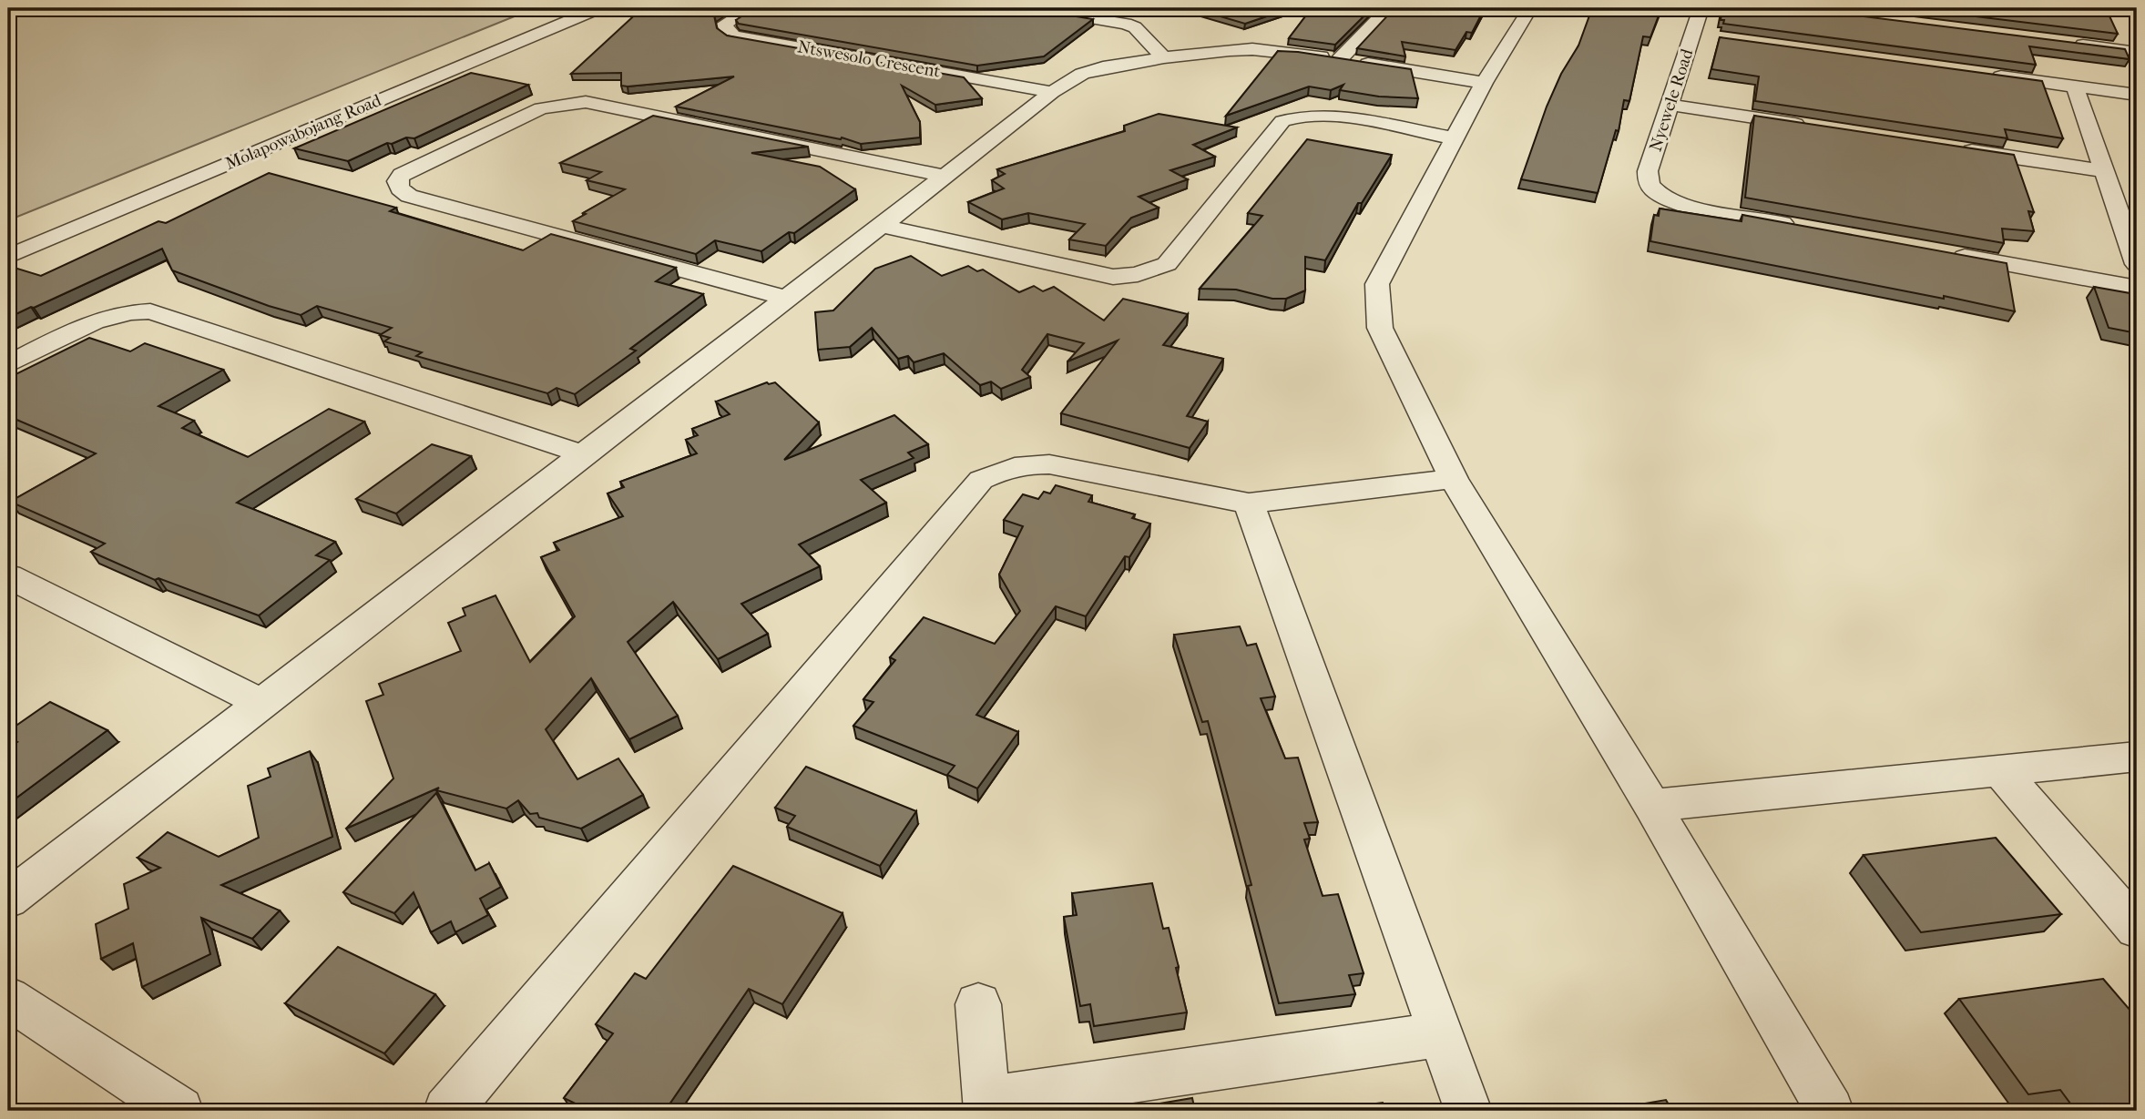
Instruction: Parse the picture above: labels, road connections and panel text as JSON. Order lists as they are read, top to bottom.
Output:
{
  "streets": {
    "street": ["Ntswesolo Crescent", "Nyewele Road", "Molapowabojang Road"]
  }
}
